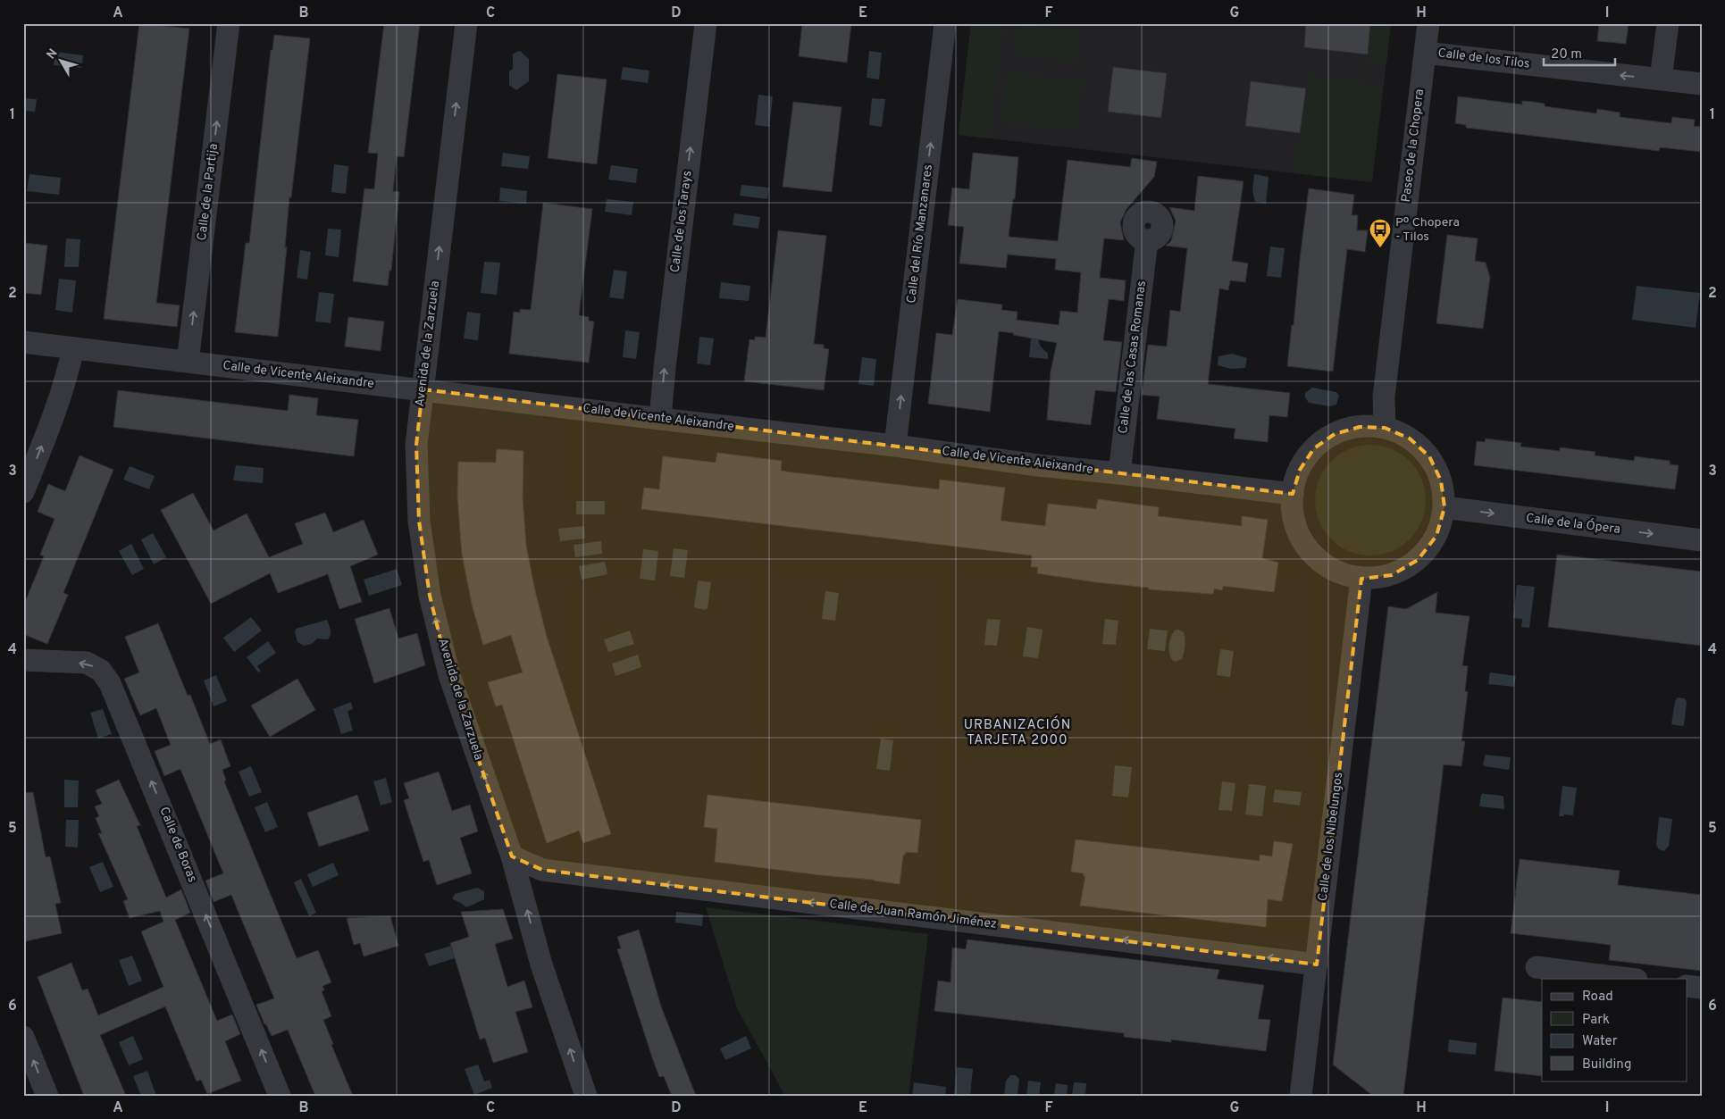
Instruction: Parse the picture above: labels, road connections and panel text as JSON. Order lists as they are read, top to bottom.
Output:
{
  "streets": {
    "street": [
      "Calle de los Tilos",
      "Paseo de la Chopera",
      "Calle de la Partija",
      "Calle de los Tarays",
      "Calle del Río Manzanares",
      "Avenida de la Zarzuela",
      "Calle de las Casas Romanas",
      "Calle de Vicente Aleixandre",
      "Calle de la Ópera",
      "Calle de los Nibelungos",
      "Calle de Boras",
      "Calle de Juan Ramón Jiménez"
    ]
  },
  "crossings": [
    ["Calle de los Tilos", "Paseo de la Chopera"],
    ["Paseo de la Chopera", "Calle de Vicente Aleixandre"],
    ["Paseo de la Chopera", "Calle de la Ópera"],
    ["Paseo de la Chopera", "Calle de los Nibelungos"],
    ["Calle de la Partija", "Calle de Vicente Aleixandre"],
    ["Calle de los Tarays", "Calle de Vicente Aleixandre"],
    ["Calle del Río Manzanares", "Calle de Vicente Aleixandre"],
    ["Avenida de la Zarzuela", "Calle de Vicente Aleixandre"],
    ["Avenida de la Zarzuela", "Calle de Juan Ramón Jiménez"],
    ["Calle de las Casas Romanas", "Calle de Vicente Aleixandre"],
    ["Calle de Vicente Aleixandre", "Calle de la Ópera"],
    ["Calle de Vicente Aleixandre", "Calle de los Nibelungos"],
    ["Calle de la Ópera", "Calle de los Nibelungos"],
    ["Calle de los Nibelungos", "Calle de Juan Ramón Jiménez"]
  ],
  "one_way": [
    "Calle de los Tilos",
    "Calle de la Partija",
    "Calle de los Tarays",
    "Calle del Río Manzanares",
    "Avenida de la Zarzuela",
    "Calle de la Ópera",
    "Calle de Boras",
    "Calle de Juan Ramón Jiménez"
  ],
  "districts": ["URBANIZACIÓN TARJETA 2000"],
  "places": {
    "bus stop": ["Pº Chopera - Tilos"]
  },
  "legend": [
    "Road",
    "Park",
    "Water",
    "Building"
  ],
  "scale_bar": "20 m",
  "north": "top left",
  "grid": {
    "columns": [
      "A",
      "B",
      "C",
      "D",
      "E",
      "F",
      "G",
      "H",
      "I"
    ],
    "rows": [
      "1",
      "2",
      "3",
      "4",
      "5",
      "6"
    ]
  }
}
